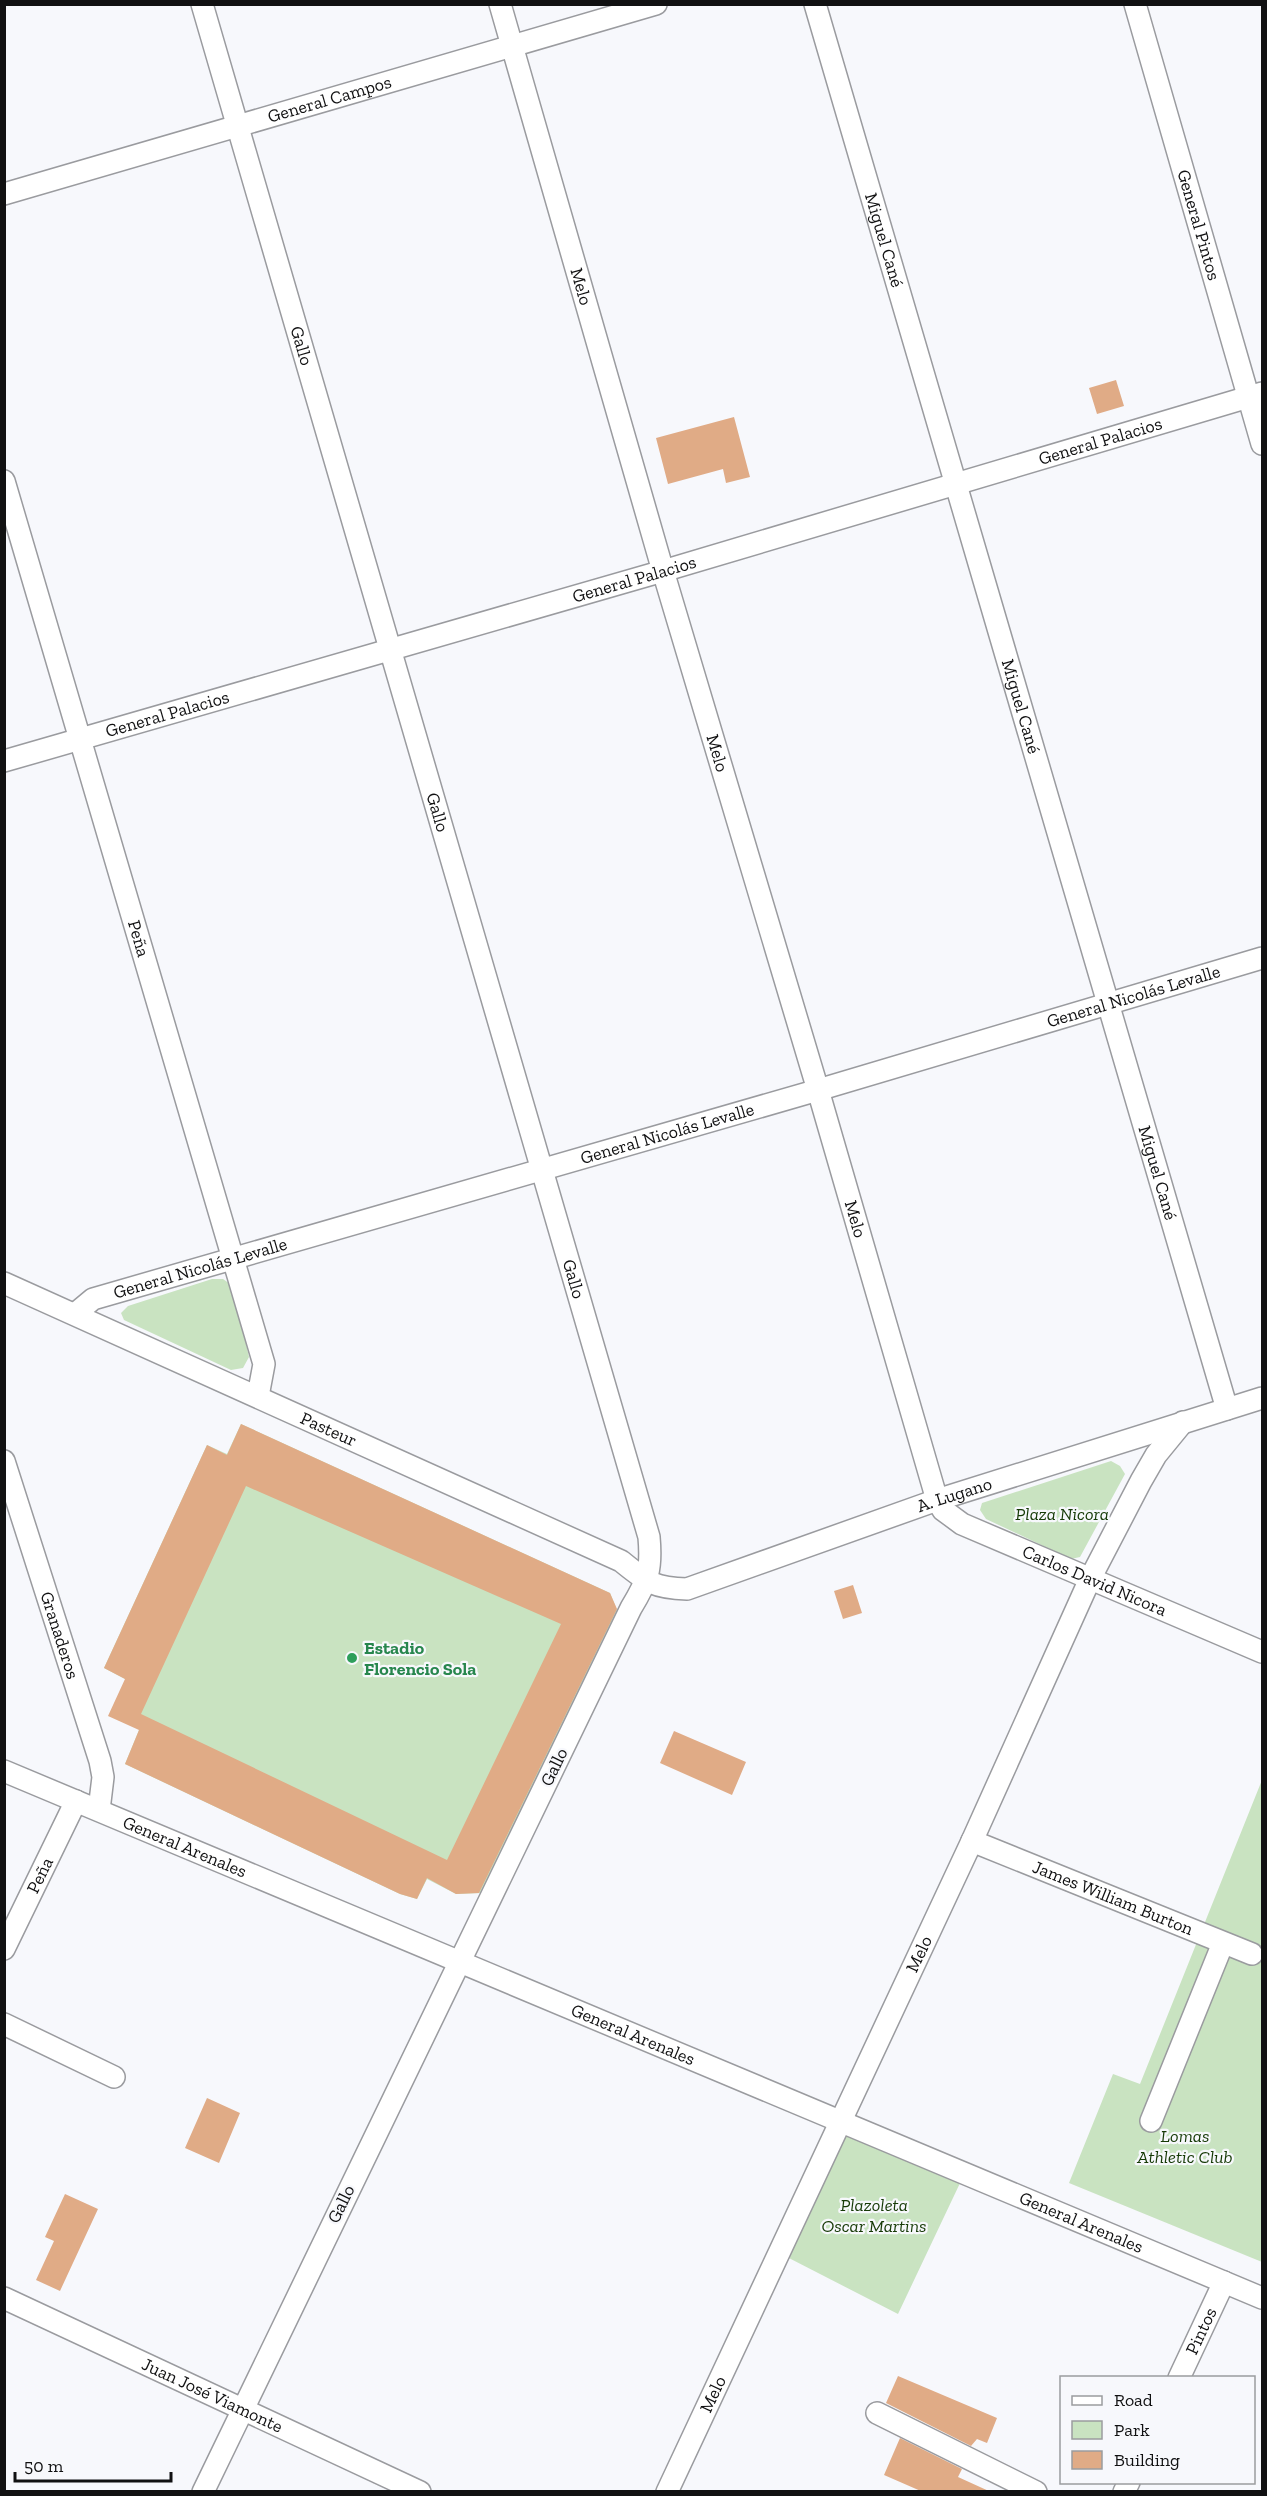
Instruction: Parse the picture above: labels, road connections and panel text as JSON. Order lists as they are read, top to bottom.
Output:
{
  "streets": {
    "street": [
      "General Campos",
      "General Pintos",
      "Miguel Cané",
      "Melo",
      "Gallo",
      "General Palacios",
      "Peña",
      "General Nicolás Levalle",
      "Pasteur",
      "A. Lugano",
      "Carlos David Nicora",
      "Granaderos",
      "General Arenales",
      "James William Burton",
      "Pintos",
      "Juan José Viamonte"
    ]
  },
  "crossings": [
    ["General Campos", "Melo"],
    ["General Campos", "Gallo"],
    ["General Pintos", "General Palacios"],
    ["Miguel Cané", "General Palacios"],
    ["Miguel Cané", "General Nicolás Levalle"],
    ["Miguel Cané", "A. Lugano"],
    ["Melo", "General Palacios"],
    ["Melo", "General Nicolás Levalle"],
    ["Melo", "A. Lugano"],
    ["Melo", "Carlos David Nicora"],
    ["Melo", "General Arenales"],
    ["Melo", "James William Burton"],
    ["Gallo", "General Palacios"],
    ["Gallo", "General Nicolás Levalle"],
    ["Gallo", "Pasteur"],
    ["Gallo", "A. Lugano"],
    ["Gallo", "General Arenales"],
    ["Gallo", "Juan José Viamonte"],
    ["General Palacios", "Peña"],
    ["Peña", "General Nicolás Levalle"],
    ["Peña", "Pasteur"],
    ["Peña", "General Arenales"],
    ["General Nicolás Levalle", "Pasteur"],
    ["Pasteur", "A. Lugano"],
    ["A. Lugano", "Carlos David Nicora"],
    ["Granaderos", "General Arenales"],
    ["General Arenales", "Pintos"]
  ],
  "parks": ["Plaza Nicora", "Lomas Athletic Club", "Plazoleta Oscar Martins"],
  "places": ["Estadio Florencio Sola"],
  "legend": ["Road", "Park", "Building"],
  "scale_bar": "50 m"
}
